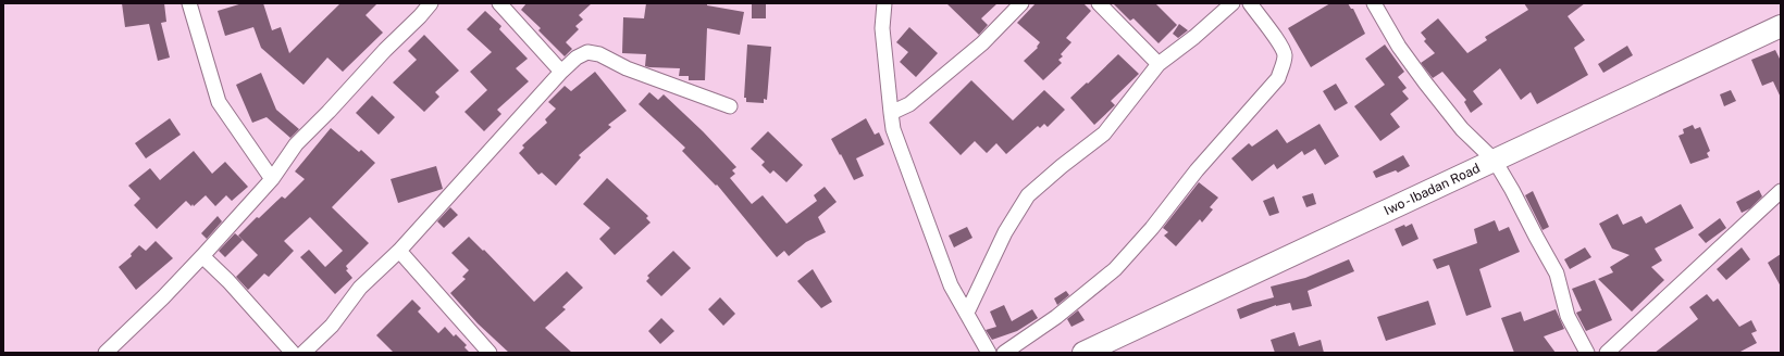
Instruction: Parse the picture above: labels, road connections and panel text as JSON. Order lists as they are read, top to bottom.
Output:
{
  "streets": {
    "main road": ["Iwo - Ibadan Road"]
  }
}
